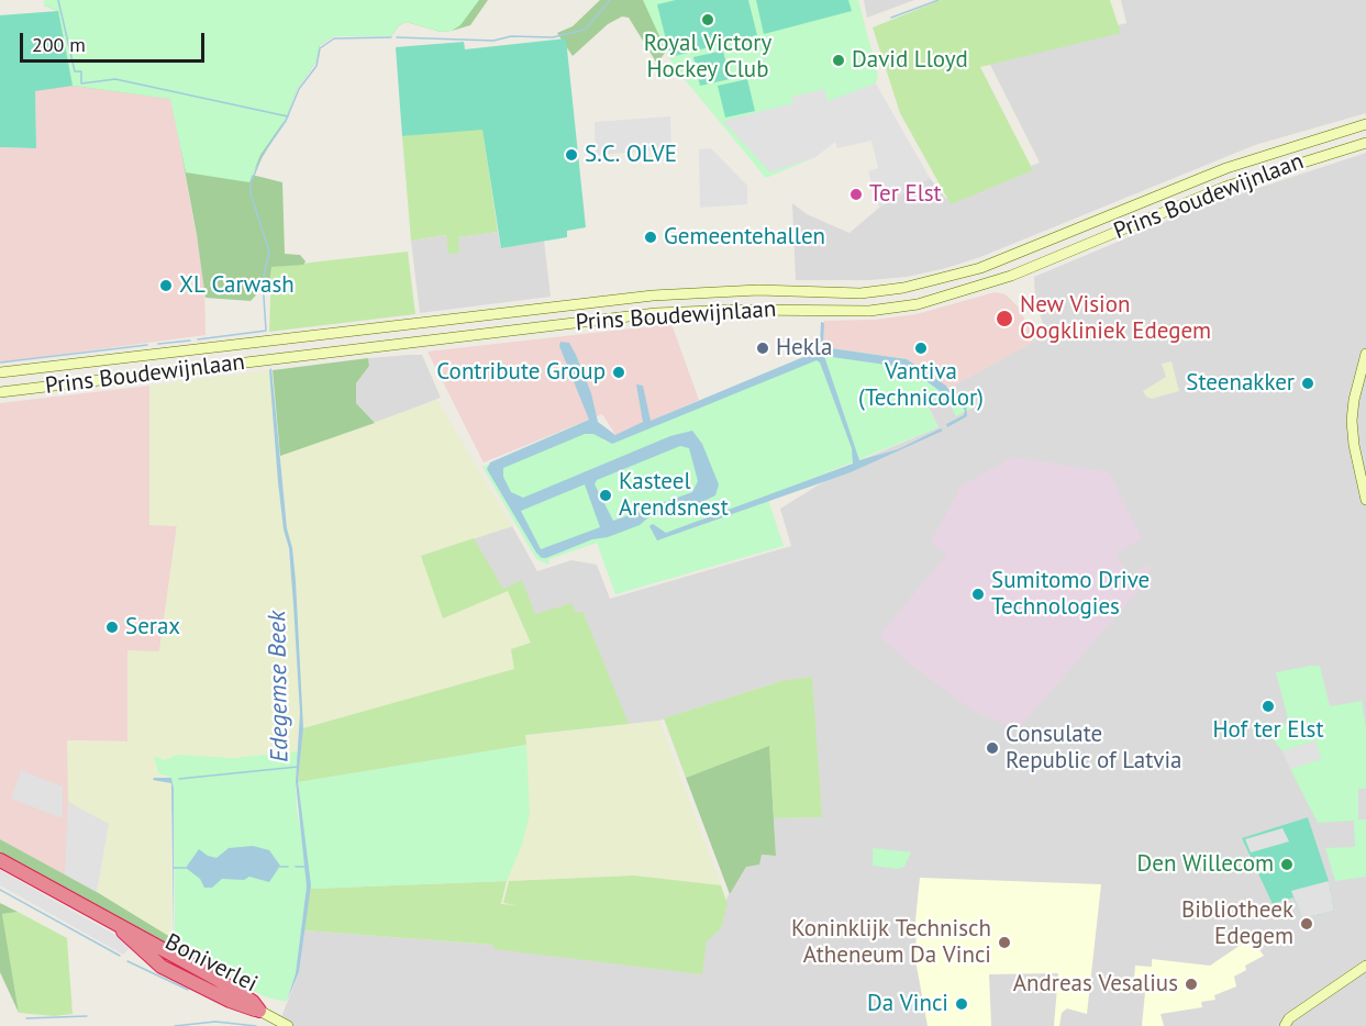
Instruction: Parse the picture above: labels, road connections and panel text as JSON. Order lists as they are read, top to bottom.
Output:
{
  "streets": {
    "highway": ["Boniverlei"],
    "main road": ["Prins Boudewijnlaan"]
  },
  "water": ["Edegemse Beek"],
  "places": [
    "Royal Victory Hockey Club",
    "David Lloyd",
    "S.C. OLVE",
    "Ter Elst",
    "Gemeentehallen",
    "XL Carwash",
    "New Vision Oogkliniek Edegem",
    "Hekla",
    "Vantiva (Technicolor)",
    "Contribute Group",
    "Steenakker",
    "Kasteel Arendsnest",
    "Sumitomo Drive Technologies",
    "Serax",
    "Hof ter Elst",
    "Consulate Republic of Latvia",
    "Den Willecom",
    "Bibliotheek Edegem",
    "Koninklijk Technisch Atheneum Da Vinci",
    "Andreas Vesalius",
    "Da Vinci"
  ],
  "scale_bar": "200 m"
}
